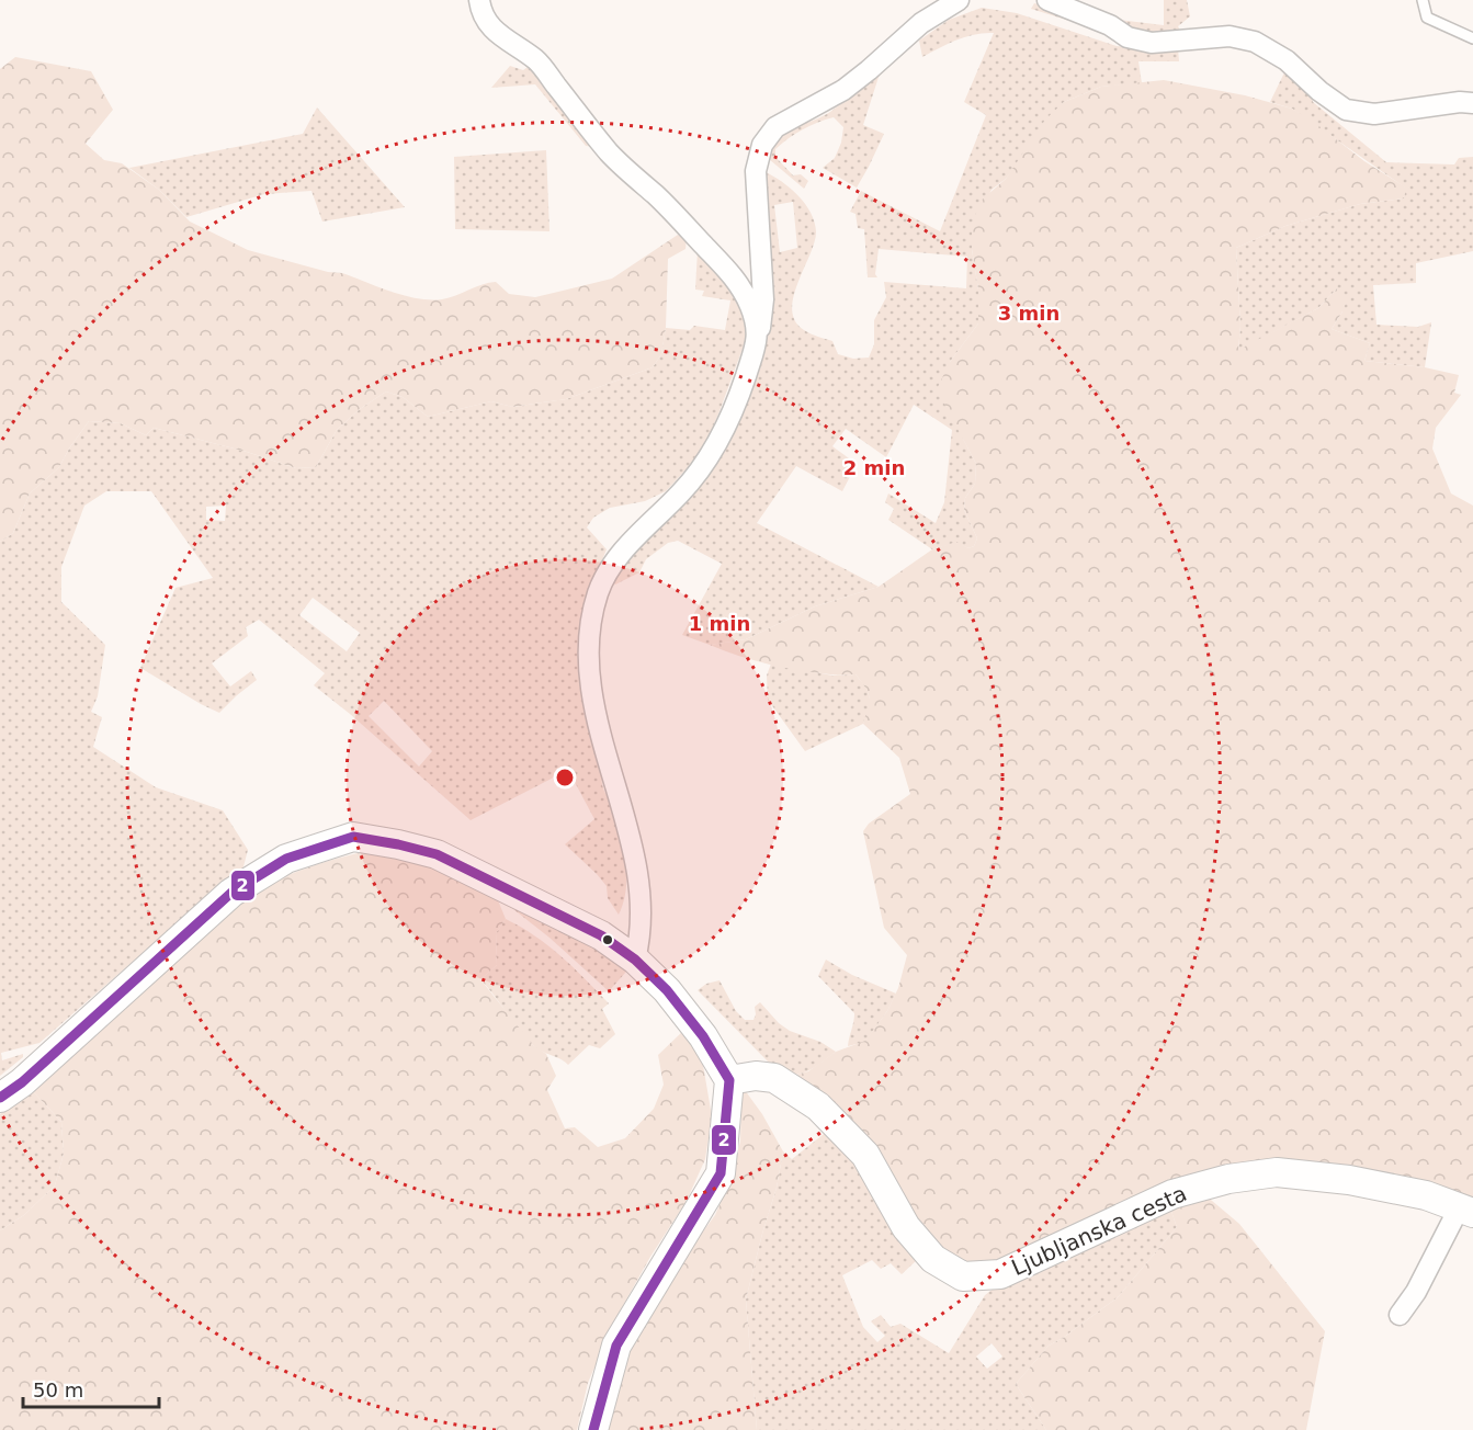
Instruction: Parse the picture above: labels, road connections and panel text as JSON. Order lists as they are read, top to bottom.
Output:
{
  "streets": {
    "street": ["Ljubljanska cesta"]
  },
  "lines": ["transit line 2"],
  "scale_bar": "50 m",
  "rings": ["3 min", "2 min", "1 min"]
}
